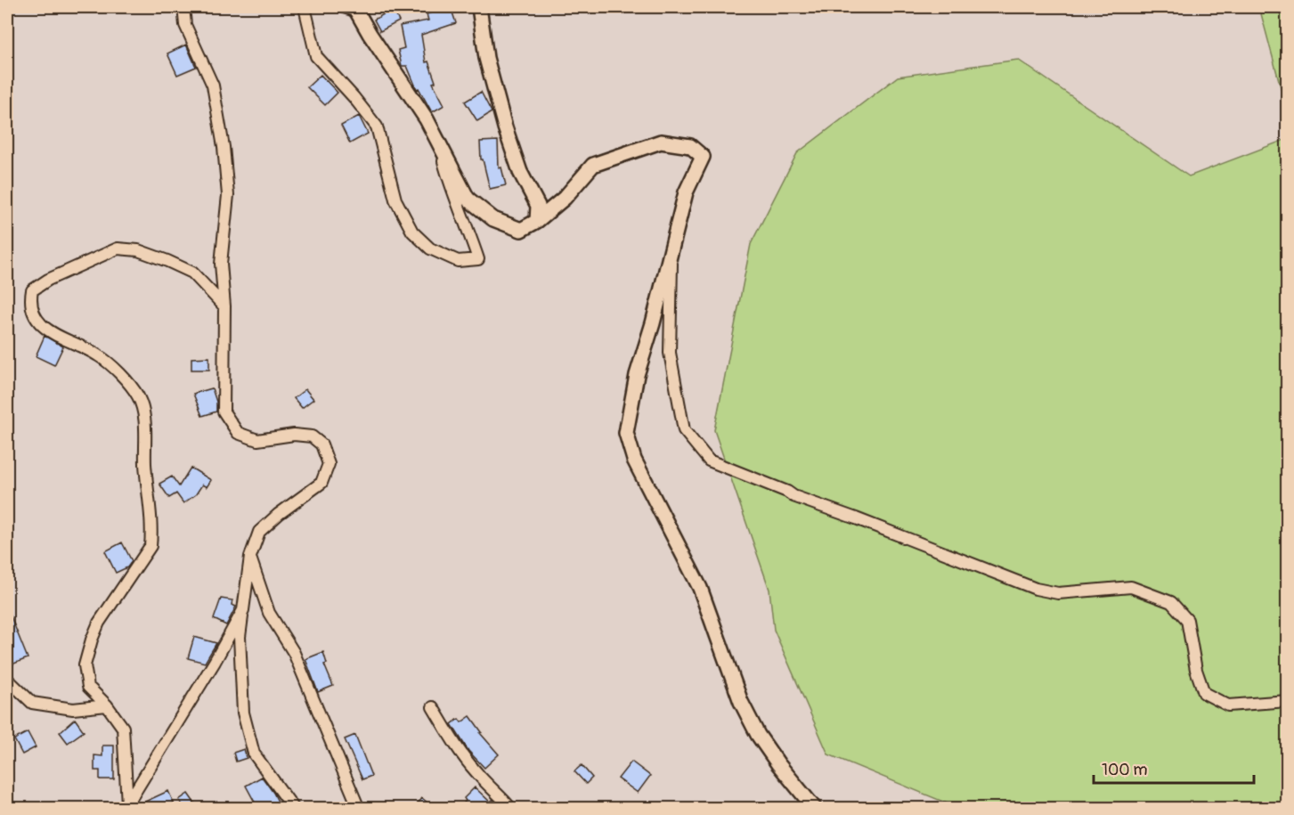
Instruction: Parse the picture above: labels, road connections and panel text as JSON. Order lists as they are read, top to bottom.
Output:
{
  "scale_bar": "100 m"
}
